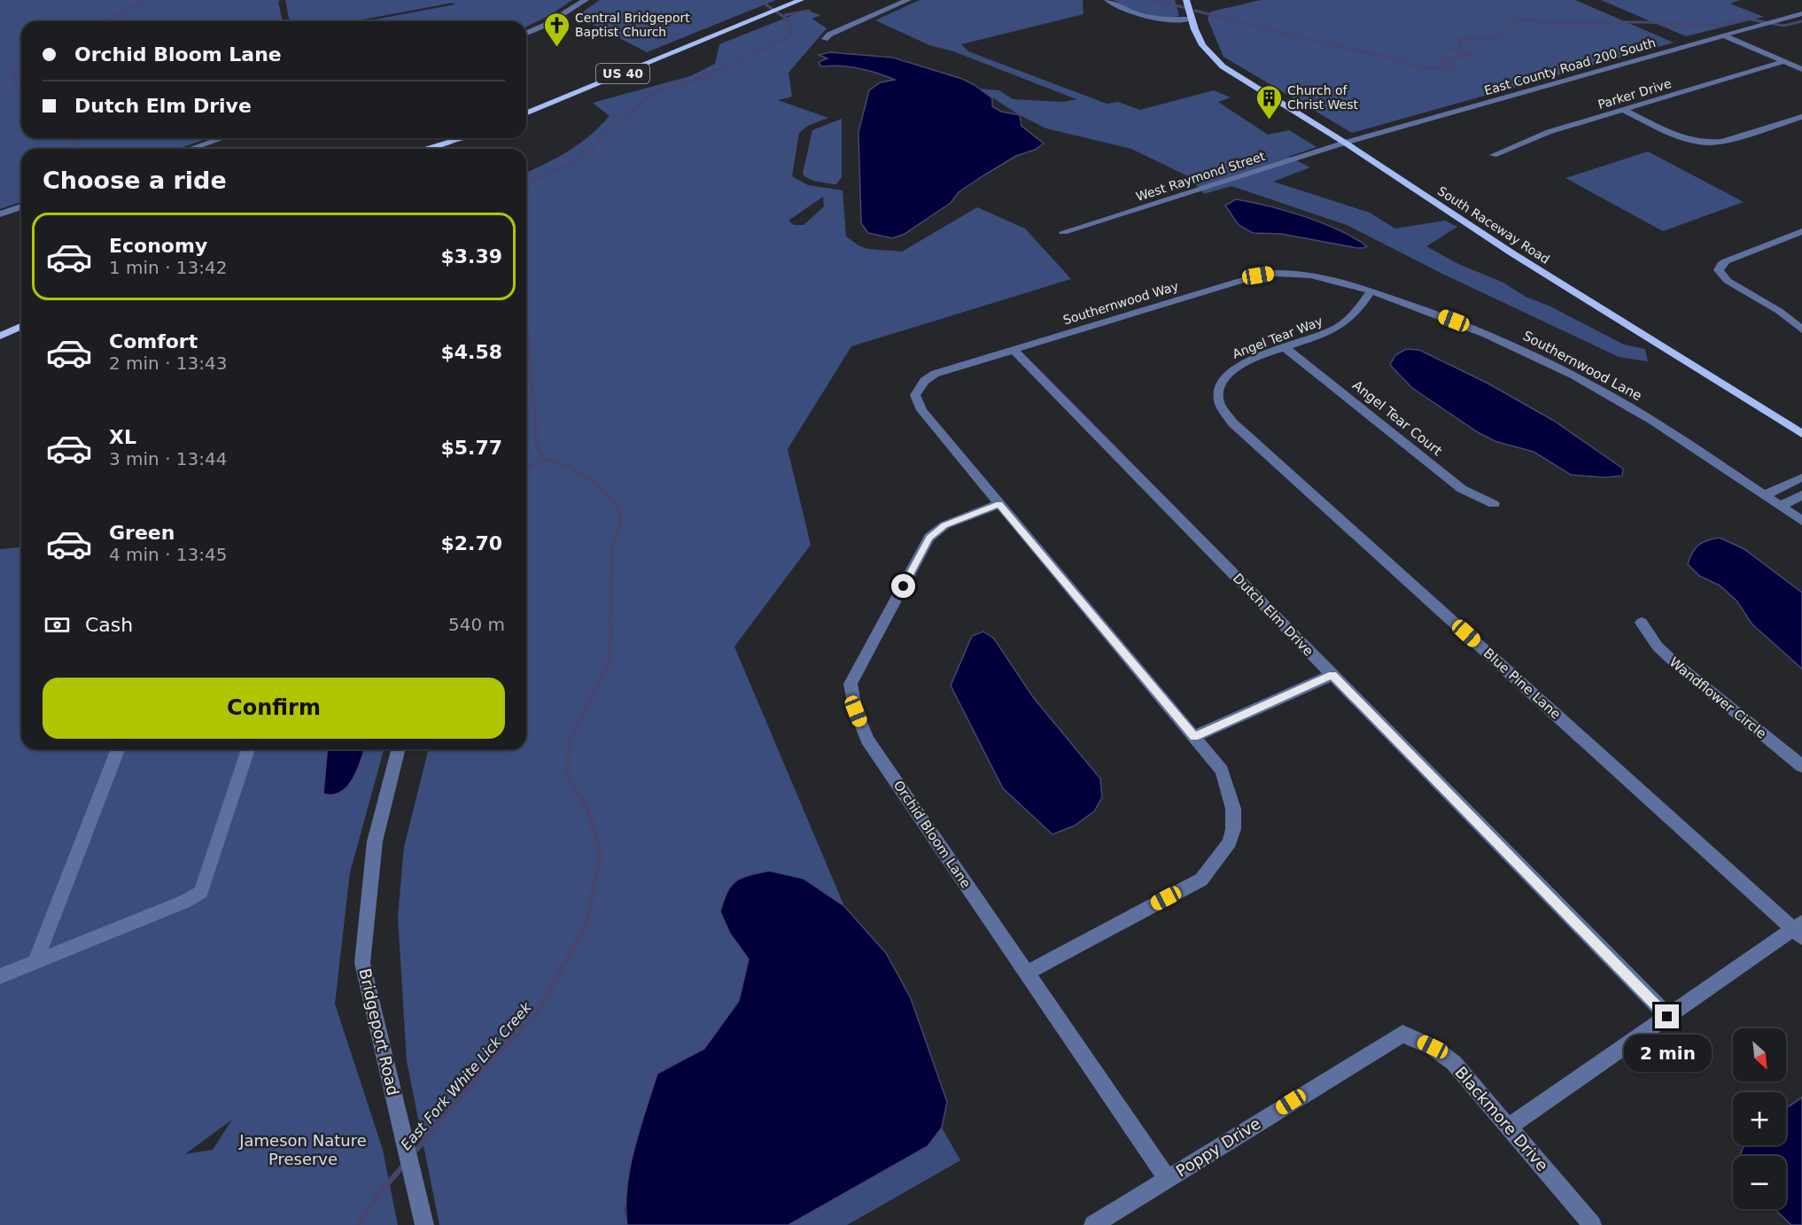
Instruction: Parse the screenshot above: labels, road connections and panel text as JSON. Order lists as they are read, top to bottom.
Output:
{
  "streets": {
    "main road": ["US 40", "South Raceway Road"],
    "street": [
      "East County Road 200 South",
      "Parker Drive",
      "West Raymond Street",
      "Southernwood Way",
      "Angel Tear Way",
      "Southernwood Lane",
      "Angel Tear Court",
      "Dutch Elm Drive",
      "Blue Pine Lane",
      "Wandflower Circle",
      "Orchid Bloom Lane",
      "Bridgeport Road",
      "Blackmore Drive",
      "Poppy Drive"
    ]
  },
  "crossings": [
    ["East County Road 200 South", "West Raymond Street"],
    ["East County Road 200 South", "South Raceway Road"],
    ["West Raymond Street", "South Raceway Road"],
    ["Southernwood Way", "Southernwood Lane"],
    ["Southernwood Way", "Dutch Elm Drive"],
    ["Southernwood Way", "Orchid Bloom Lane"],
    ["Angel Tear Way", "Southernwood Lane"],
    ["Angel Tear Way", "Angel Tear Court"],
    ["Angel Tear Way", "Blue Pine Lane"],
    ["Orchid Bloom Lane", "Poppy Drive"],
    ["Blackmore Drive", "Poppy Drive"]
  ],
  "water": ["East Fork White Lick Creek"],
  "parks": ["Jameson Nature Preserve"],
  "places": {
    "church": ["Central Bridgeport Baptist Church"],
    "building": ["Church of Christ West"]
  },
  "north": "bottom right",
  "page": {
    "banner": ["Orchid Bloom Lane", "Dutch Elm Drive"],
    "heading": "Choose a ride",
    "list": [
      {
        "name": "Economy",
        "note": "1 min · 13:42",
        "value": "$3.39"
      },
      {
        "name": "Comfort",
        "note": "2 min · 13:43",
        "value": "$4.58"
      },
      {
        "name": "XL",
        "note": "3 min · 13:44",
        "value": "$5.77"
      },
      {
        "name": "Green",
        "note": "4 min · 13:45",
        "value": "$2.70"
      }
    ],
    "pay": ["Cash", "540 m"],
    "buttons": "Confirm",
    "map_buttons": ["+", "−"],
    "bubble": "2 min"
  }
}
